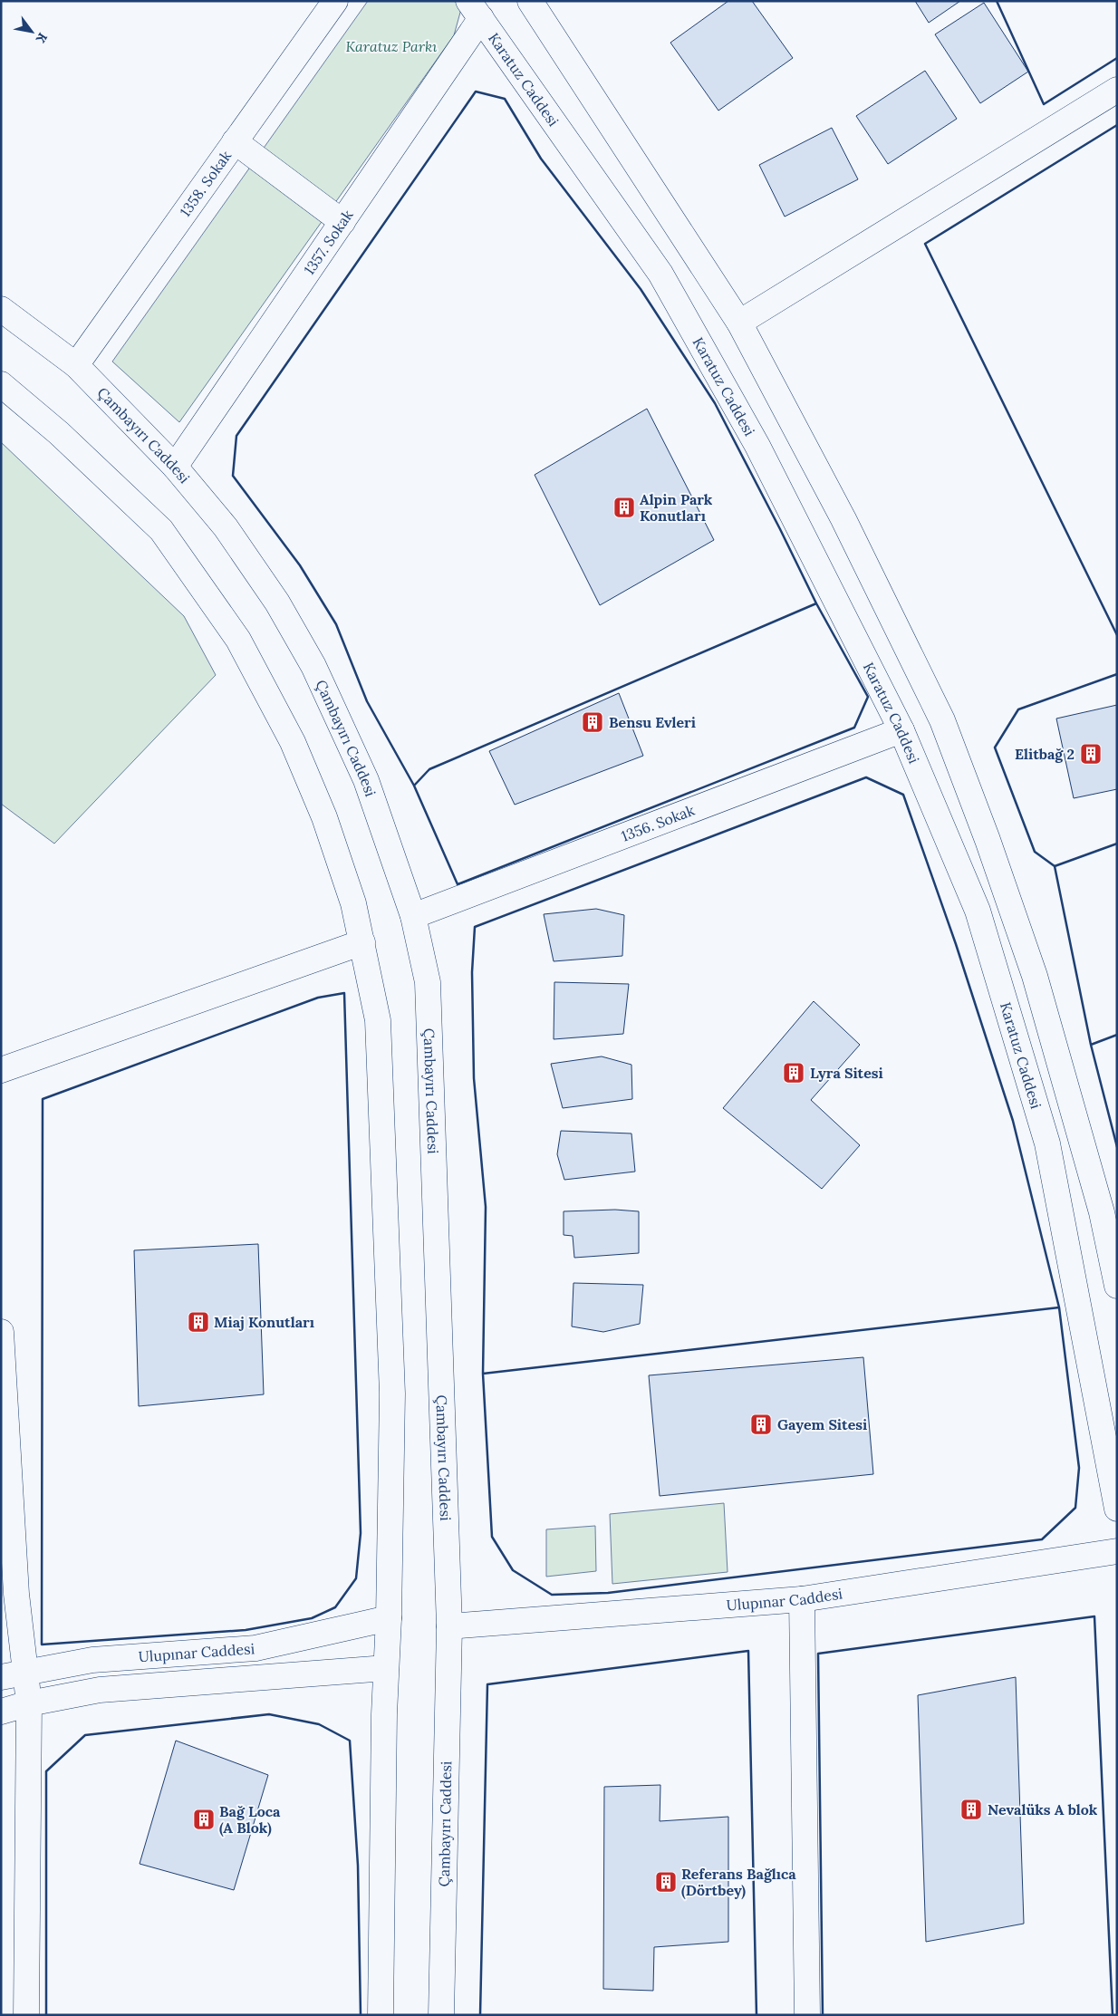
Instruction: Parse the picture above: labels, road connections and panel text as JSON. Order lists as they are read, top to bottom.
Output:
{
  "streets": {
    "street": [
      "Karatuz Caddesi",
      "1358. Sokak",
      "1357. Sokak",
      "Çambayırı Caddesi",
      "1356. Sokak",
      "Ulupınar Caddesi"
    ]
  },
  "crossings": [
    ["Karatuz Caddesi", "1357. Sokak"],
    ["Karatuz Caddesi", "1356. Sokak"],
    ["1358. Sokak", "Çambayırı Caddesi"],
    ["1357. Sokak", "Çambayırı Caddesi"],
    ["Çambayırı Caddesi", "1356. Sokak"],
    ["Çambayırı Caddesi", "Ulupınar Caddesi"]
  ],
  "parks": ["Karatuz Parkı"],
  "places": {
    "building": [
      "Alpin Park Konutları",
      "Bensu Evleri",
      "Elitbağ 2",
      "Lyra Sitesi",
      "Miaj Konutları",
      "Gayem Sitesi",
      "Nevalüks A blok",
      "Bağ Loca (A Blok)",
      "Referans Bağlıca (Dörtbey)"
    ]
  },
  "north": "bottom right"
}
